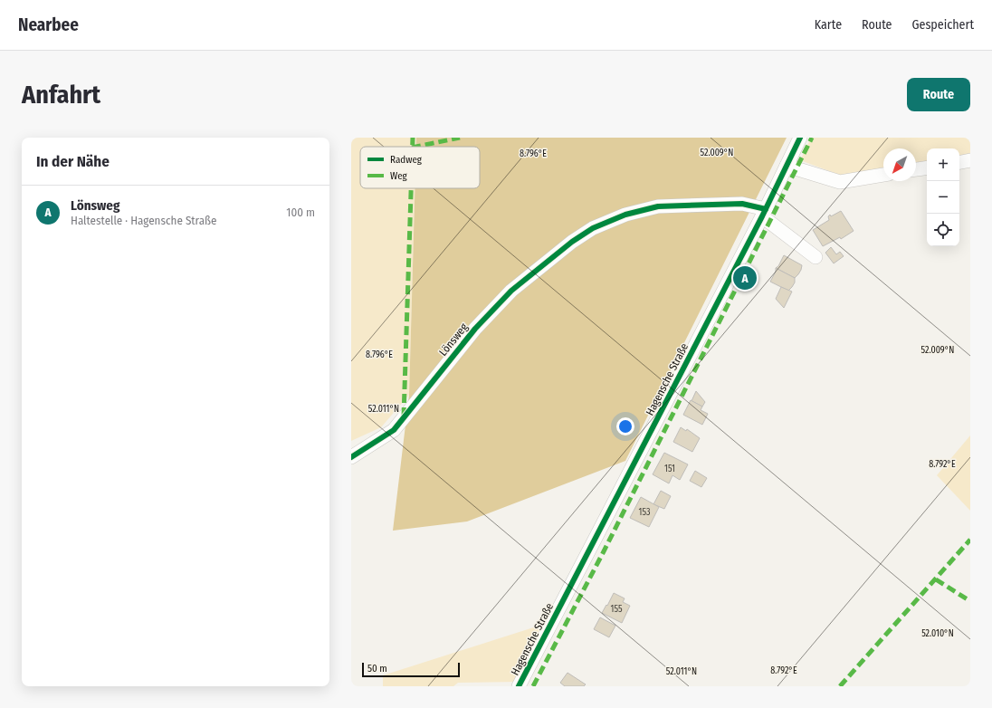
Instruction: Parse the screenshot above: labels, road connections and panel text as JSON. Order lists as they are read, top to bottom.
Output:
{
  "streets": {
    "street": ["Lönsweg", "Hagensche Straße"]
  },
  "crossings": [
    ["Lönsweg", "Hagensche Straße"]
  ],
  "house_numbers": ["151", "153", "155"],
  "legend": ["Radweg", "Weg"],
  "scale_bar": "50 m",
  "north": "bottom left",
  "page": {
    "header": "Nearbee",
    "nav": ["Karte", "Route", "Gespeichert"],
    "buttons": "Route",
    "title": "Anfahrt",
    "heading": "In der Nähe",
    "map_buttons": ["+", "−"],
    "list": [
      {
        "mark": "A",
        "name": "Lönsweg",
        "note": "Haltestelle · Hagensche Straße",
        "value": "100 m"
      }
    ],
    "pins": "A",
    "scale": "50 m"
  },
  "coordinates": [
    "52.009°N",
    "8.796°E",
    "52.011°N",
    "8.792°E",
    "52.010°N"
  ]
}
